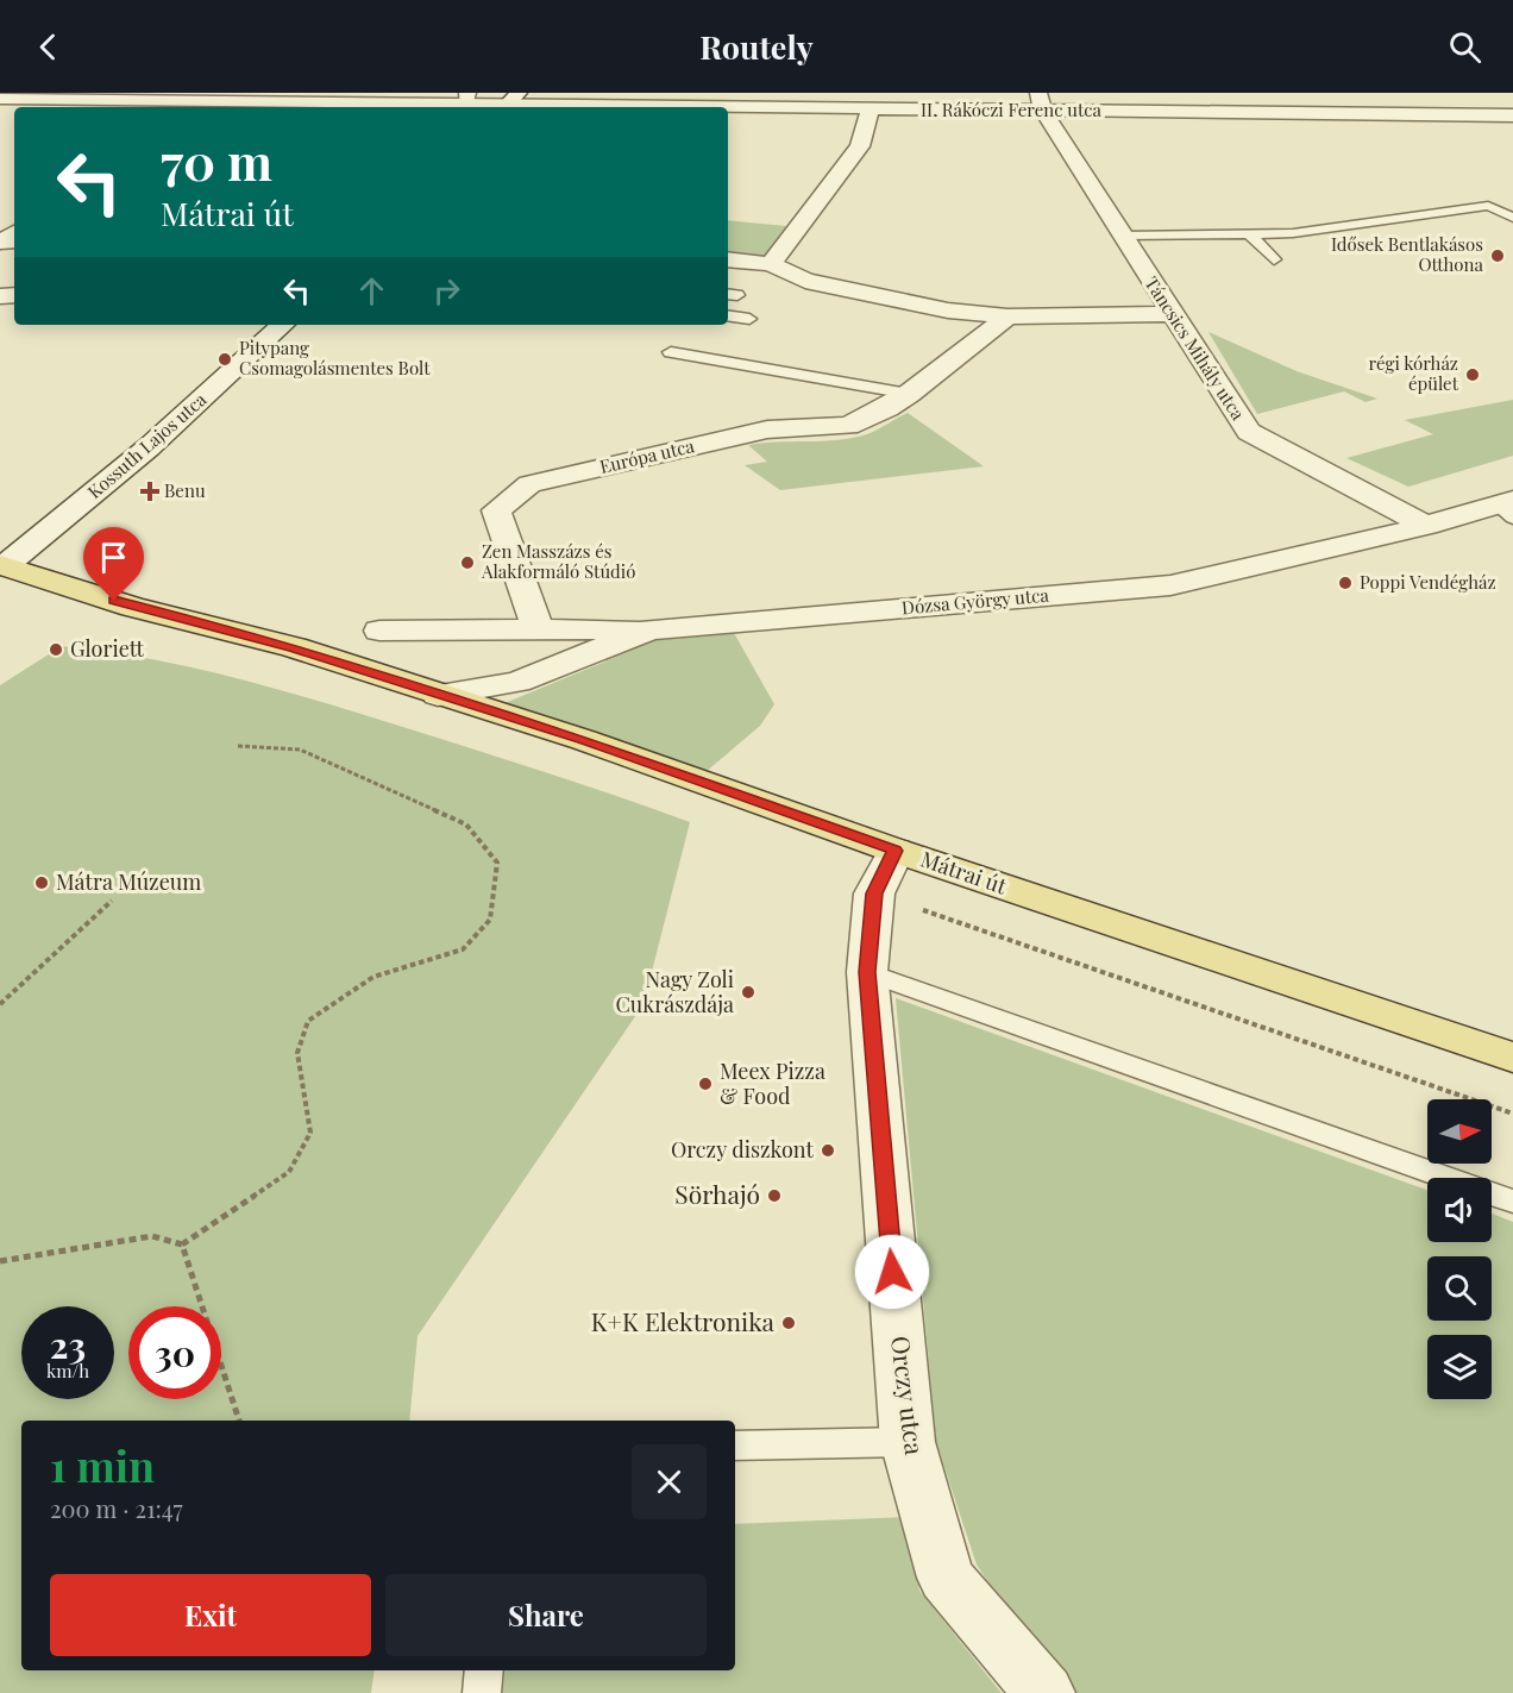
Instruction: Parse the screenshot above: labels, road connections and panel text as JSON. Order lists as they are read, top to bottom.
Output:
{
  "streets": {
    "main road": ["Mátrai út"],
    "street": [
      "II. Rákóczi Ferenc utca",
      "Táncsics Mihály utca",
      "Kossuth Lajos utca",
      "Európa utca",
      "Dózsa György utca",
      "Orczy utca"
    ]
  },
  "crossings": [
    ["II. Rákóczi Ferenc utca", "Táncsics Mihály utca"],
    ["Táncsics Mihály utca", "Dózsa György utca"],
    ["Kossuth Lajos utca", "Mátrai út"],
    ["Dózsa György utca", "Mátrai út"],
    ["Mátrai út", "Orczy utca"]
  ],
  "places": {
    "other": [
      "Idősek Bentlakásos Otthona",
      "Pitypang Csomagolásmentes Bolt",
      "régi kórház épület",
      "Zen Masszázs és Alakformáló Stúdió",
      "Poppi Vendégház",
      "Gloriett",
      "Mátra Múzeum",
      "Nagy Zoli Cukrászdája",
      "Meex Pizza & Food",
      "Orczy diszkont",
      "Sörhajó",
      "K+K Elektronika"
    ],
    "health": ["Benu"]
  },
  "north": "right",
  "page": {
    "header": "Routely",
    "turn": ["70 m", "Mátrai út"],
    "speed": "23 km/h",
    "limit": "30",
    "heading": ["1 min", "200 m · 21:47"],
    "buttons": ["Exit", "Share"]
  }
}
